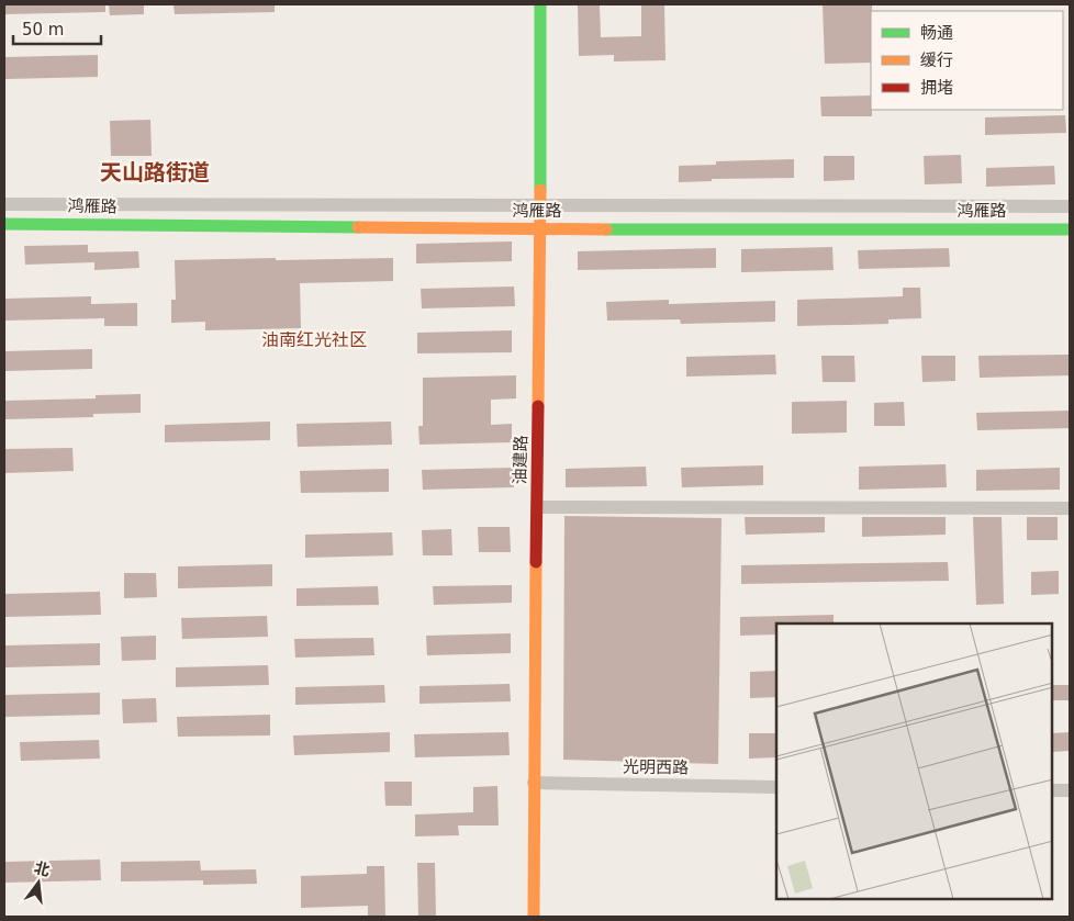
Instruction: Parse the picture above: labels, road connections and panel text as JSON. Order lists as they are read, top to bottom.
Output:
{
  "streets": {
    "street": ["鸿雁路", "油建路", "光明西路"]
  },
  "crossings": [
    ["鸿雁路", "油建路"],
    ["油建路", "光明西路"]
  ],
  "districts": ["天山路街道", "油南红光社区"],
  "legend": ["畅通", "缓行", "拥堵"],
  "scale_bar": "50 m",
  "north": "top"
}
